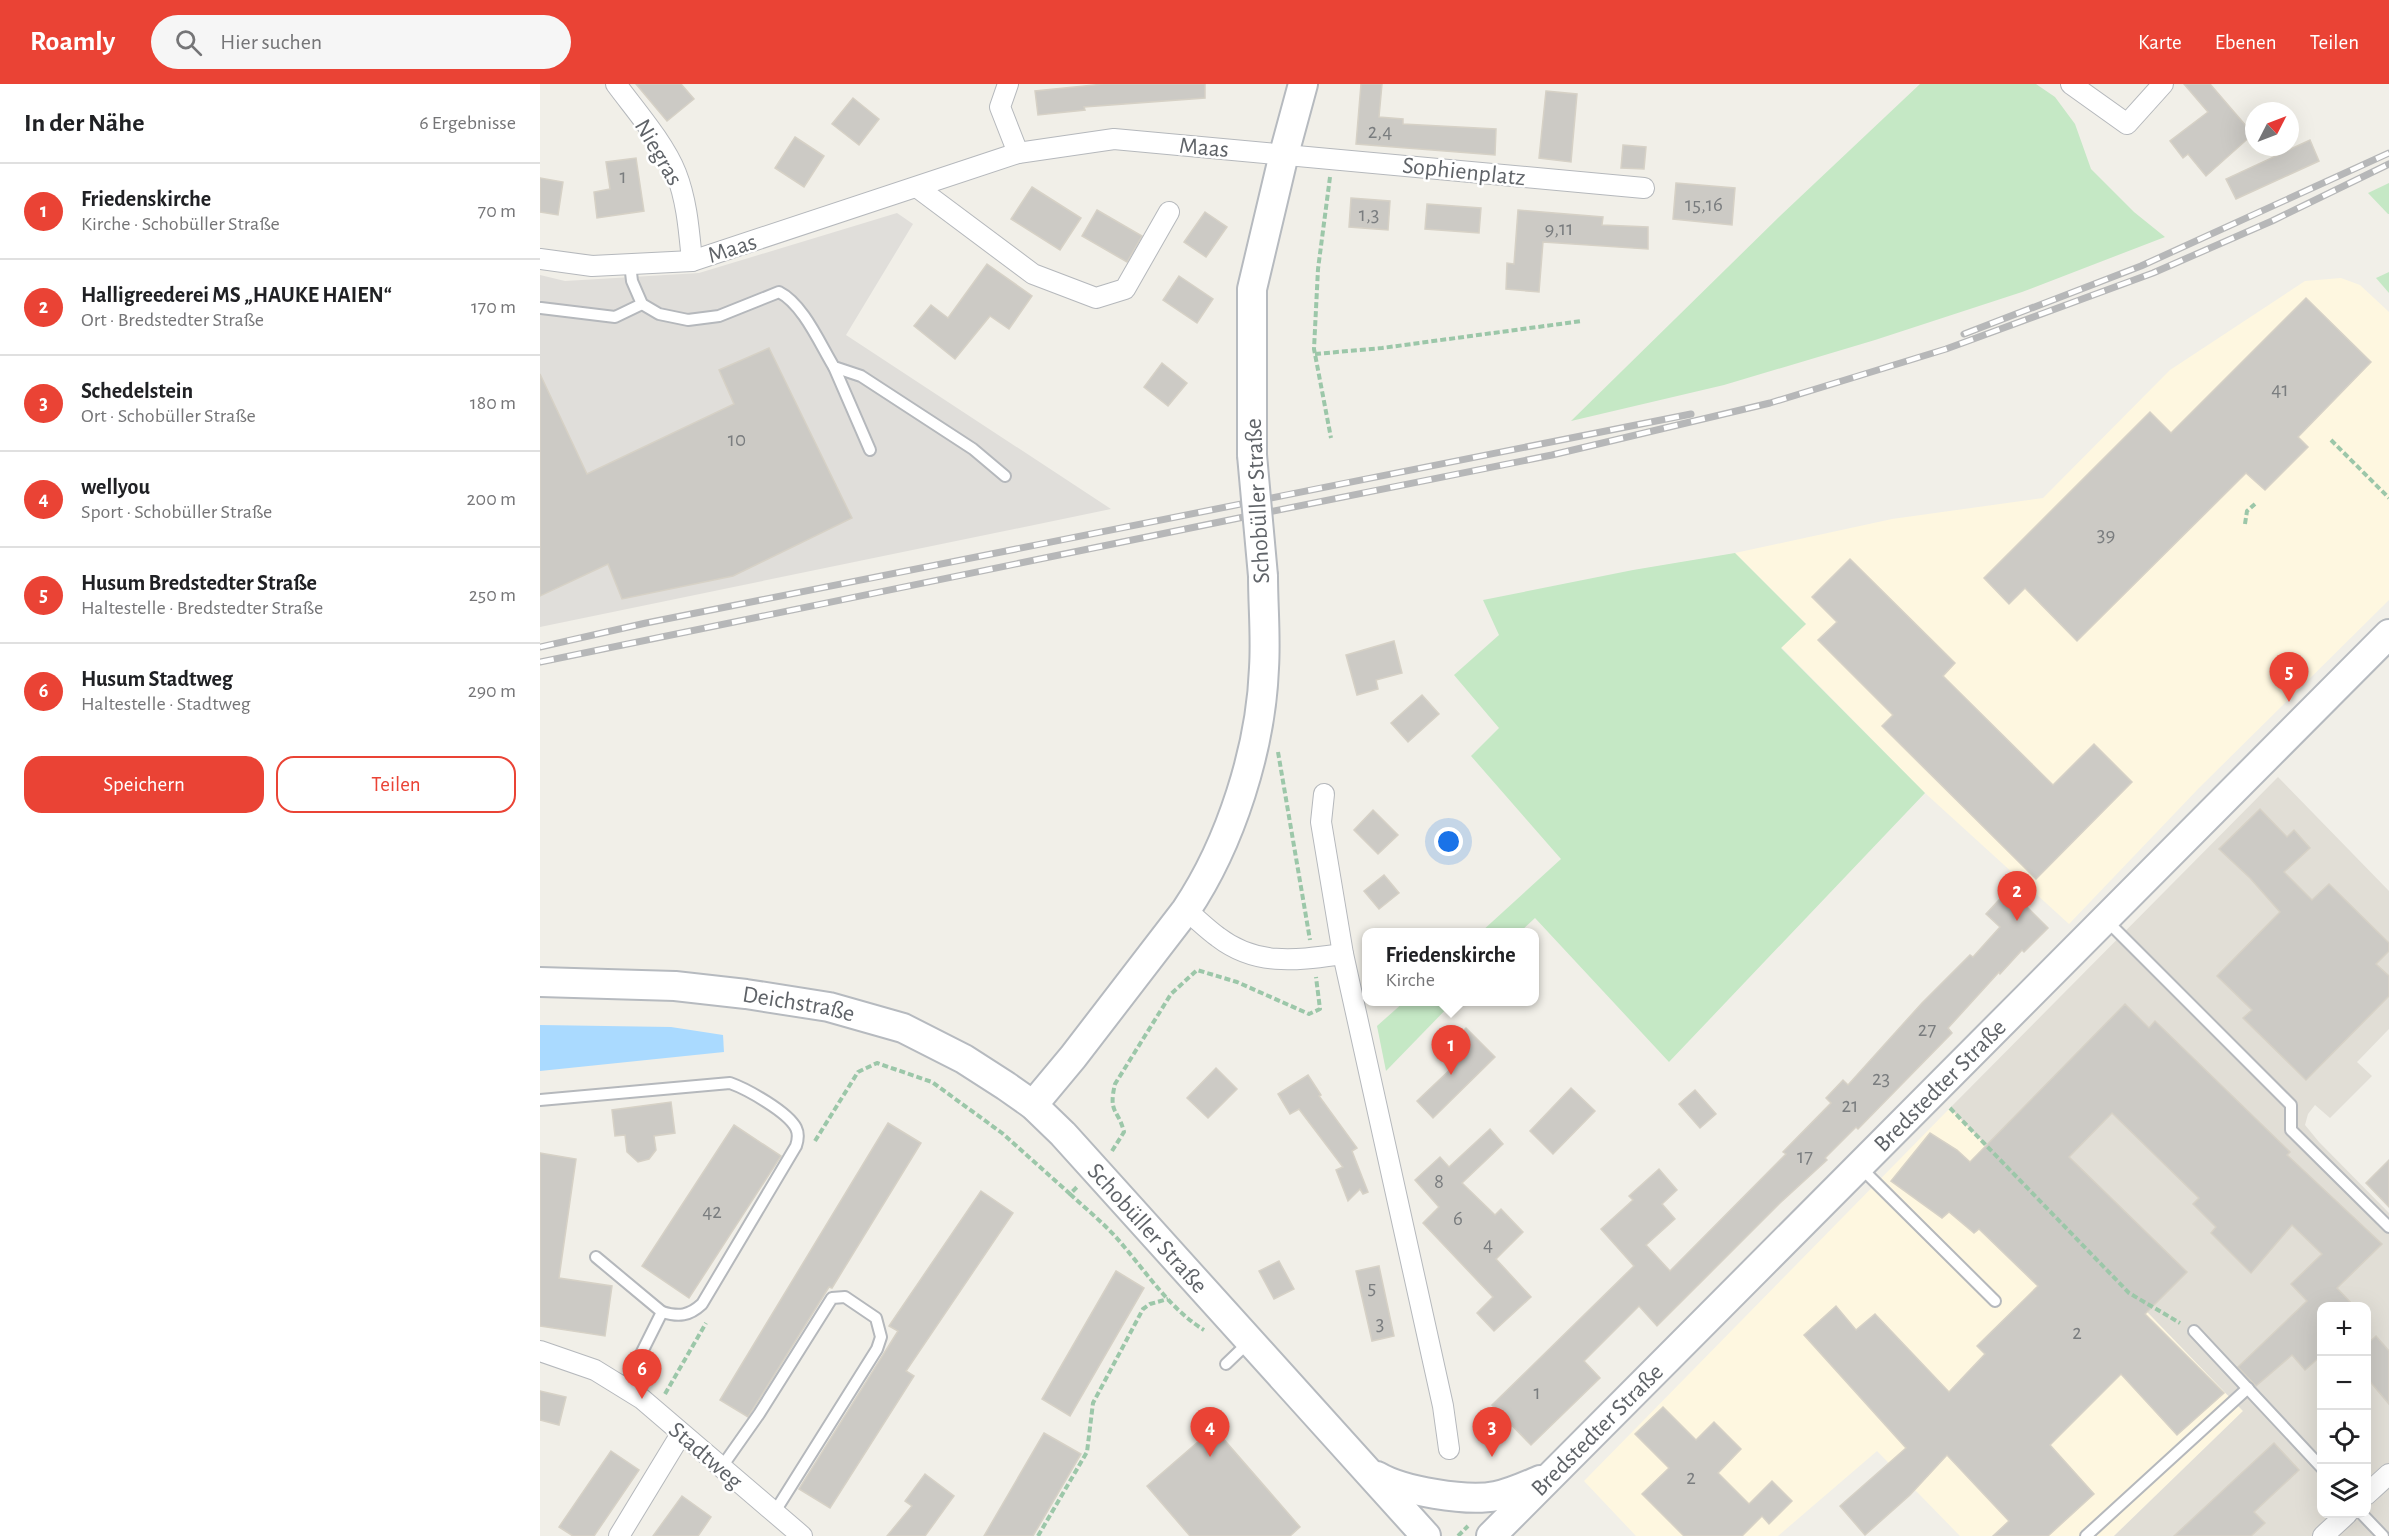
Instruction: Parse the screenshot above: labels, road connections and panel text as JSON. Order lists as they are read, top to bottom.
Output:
{
  "streets": {
    "main road": ["Schobüller Straße", "Deichstraße", "Bredstedter Straße"],
    "street": [
      "Maas",
      "Niegras",
      "Sophienplatz",
      "Stadtweg"
    ]
  },
  "crossings": [
    ["Maas", "Niegras"],
    ["Maas", "Sophienplatz"],
    ["Maas", "Schobüller Straße"],
    ["Sophienplatz", "Schobüller Straße"],
    ["Schobüller Straße", "Deichstraße"]
  ],
  "house_numbers": [
    "2,4",
    "1",
    "15,16",
    "1,3",
    "9,11",
    "41",
    "10",
    "39",
    "27",
    "23",
    "21",
    "17",
    "8",
    "42",
    "6",
    "4",
    "5",
    "3",
    "2",
    "1",
    "2"
  ],
  "north": "top right",
  "page": {
    "header": "Roamly",
    "search": "Hier suchen",
    "nav": ["Karte", "Ebenen", "Teilen"],
    "heading": ["In der Nähe", "6 Ergebnisse"],
    "list": [
      {
        "mark": "1",
        "name": "Friedenskirche",
        "note": "Kirche · Schobüller Straße",
        "value": "70 m"
      },
      {
        "mark": "2",
        "name": "Halligreederei MS „HAUKE HAIEN“",
        "note": "Ort · Bredstedter Straße",
        "value": "170 m"
      },
      {
        "mark": "3",
        "name": "Schedelstein",
        "note": "Ort · Schobüller Straße",
        "value": "180 m"
      },
      {
        "mark": "4",
        "name": "wellyou",
        "note": "Sport · Schobüller Straße",
        "value": "200 m"
      },
      {
        "mark": "5",
        "name": "Husum Bredstedter Straße",
        "note": "Haltestelle · Bredstedter Straße",
        "value": "250 m"
      },
      {
        "mark": "6",
        "name": "Husum Stadtweg",
        "note": "Haltestelle · Stadtweg",
        "value": "290 m"
      }
    ],
    "pins": [
      "5",
      "2",
      "1",
      "6",
      "3",
      "4"
    ],
    "buttons": ["Speichern", "Teilen"],
    "popup": ["Friedenskirche", "Kirche"],
    "map_buttons": ["+", "−"]
  }
}
